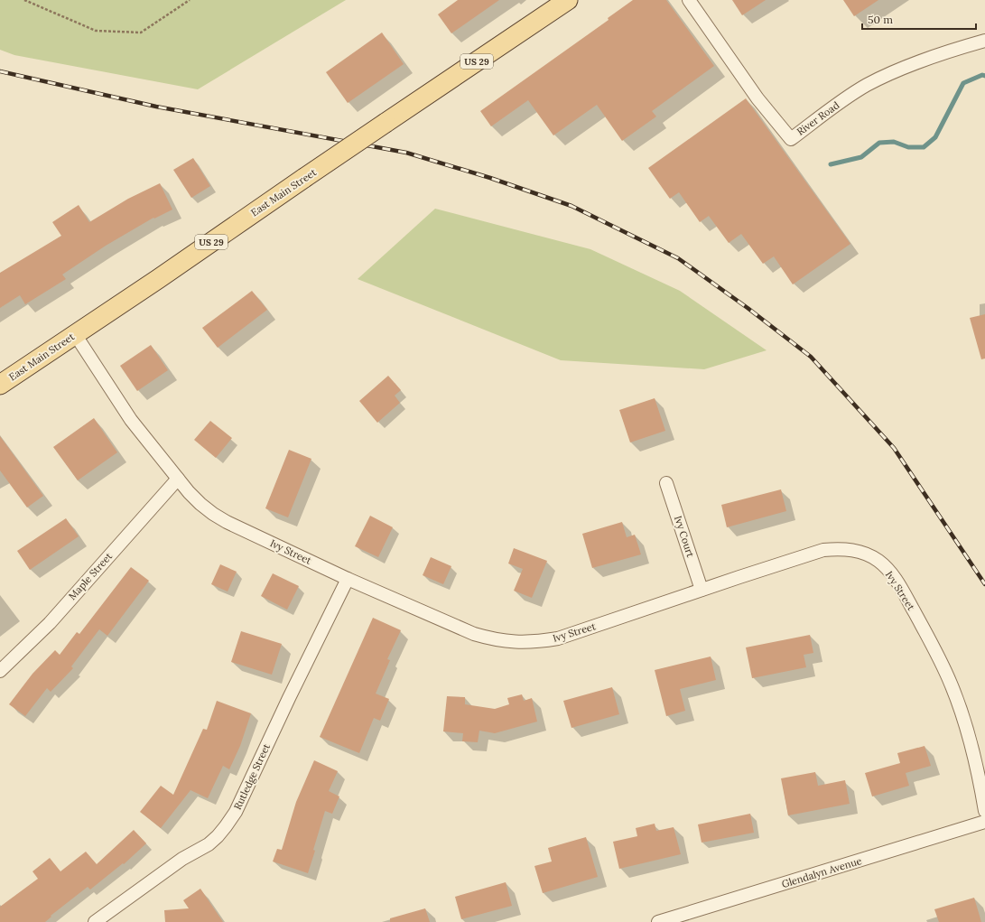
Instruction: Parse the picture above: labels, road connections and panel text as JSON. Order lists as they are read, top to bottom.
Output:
{
  "streets": {
    "main road": ["US 29", "East Main Street"],
    "street": [
      "River Road",
      "Ivy Court",
      "Ivy Street",
      "Maple Street",
      "Rutledge Street",
      "Glendalyn Avenue"
    ]
  },
  "crossings": [
    ["East Main Street", "Ivy Street"],
    ["Ivy Court", "Ivy Street"],
    ["Ivy Street", "Maple Street"],
    ["Ivy Street", "Rutledge Street"]
  ],
  "scale_bar": "50 m"
}
